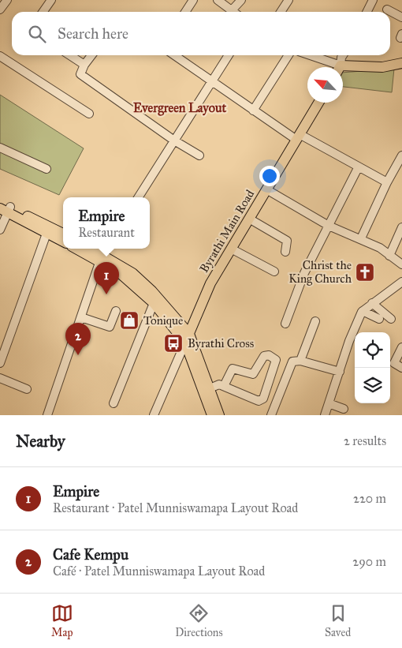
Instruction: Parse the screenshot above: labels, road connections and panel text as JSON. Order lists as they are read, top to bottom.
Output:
{
  "streets": {
    "main road": ["Byrathi Main Road"]
  },
  "districts": ["Evergreen Layout"],
  "places": {
    "church": ["Christ the King Church"],
    "shop": ["Tonique"],
    "bus stop": ["Byrathi Cross"]
  },
  "north": "top left",
  "page": {
    "search": "Search here",
    "popup": ["Empire", "Restaurant"],
    "pins": ["1", "2"],
    "heading": ["Nearby", "2 results"],
    "list": [
      {
        "mark": "1",
        "name": "Empire",
        "note": "Restaurant · Patel Munniswamapa Layout Road",
        "value": "220 m"
      },
      {
        "mark": "2",
        "name": "Cafe Kempu",
        "note": "Café · Patel Munniswamapa Layout Road",
        "value": "290 m"
      }
    ],
    "nav": ["Map", "Directions", "Saved"]
  }
}
